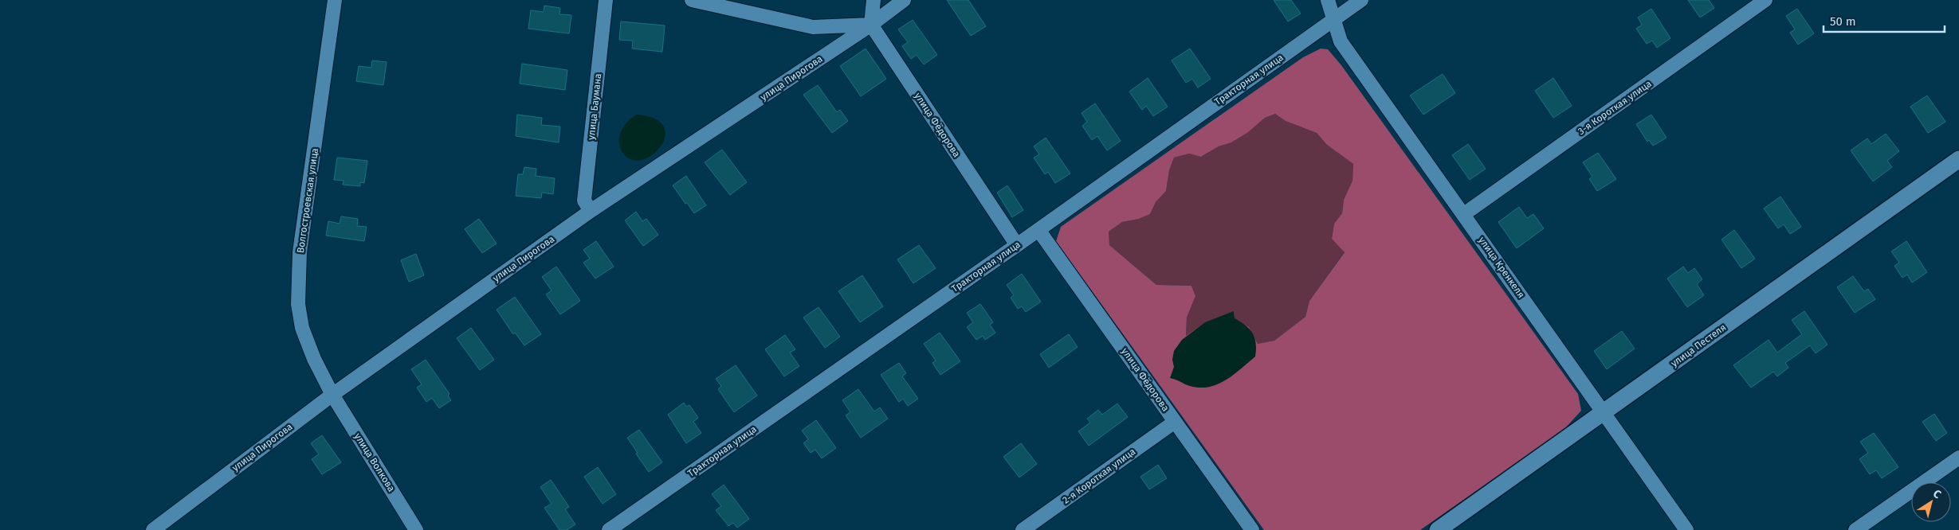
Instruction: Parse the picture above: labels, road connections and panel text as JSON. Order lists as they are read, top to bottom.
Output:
{
  "streets": {
    "street": [
      "улица Пирогова",
      "Тракторная улица",
      "улица Баумана",
      "3-я Короткая улица",
      "улица Фёдорова",
      "Волгостроевская улица",
      "улица Кренкеля",
      "улица Пестеля",
      "улица Волкова",
      "2-я Короткая улица"
    ]
  },
  "crossings": [
    ["улица Пирогова", "улица Баумана"],
    ["улица Пирогова", "улица Фёдорова"],
    ["улица Пирогова", "Волгостроевская улица"],
    ["улица Пирогова", "улица Волкова"],
    ["Тракторная улица", "улица Фёдорова"],
    ["Тракторная улица", "улица Кренкеля"],
    ["3-я Короткая улица", "улица Кренкеля"],
    ["улица Фёдорова", "2-я Короткая улица"],
    ["Волгостроевская улица", "улица Волкова"],
    ["улица Кренкеля", "улица Пестеля"]
  ],
  "scale_bar": "50 m",
  "north": "top right"
}
